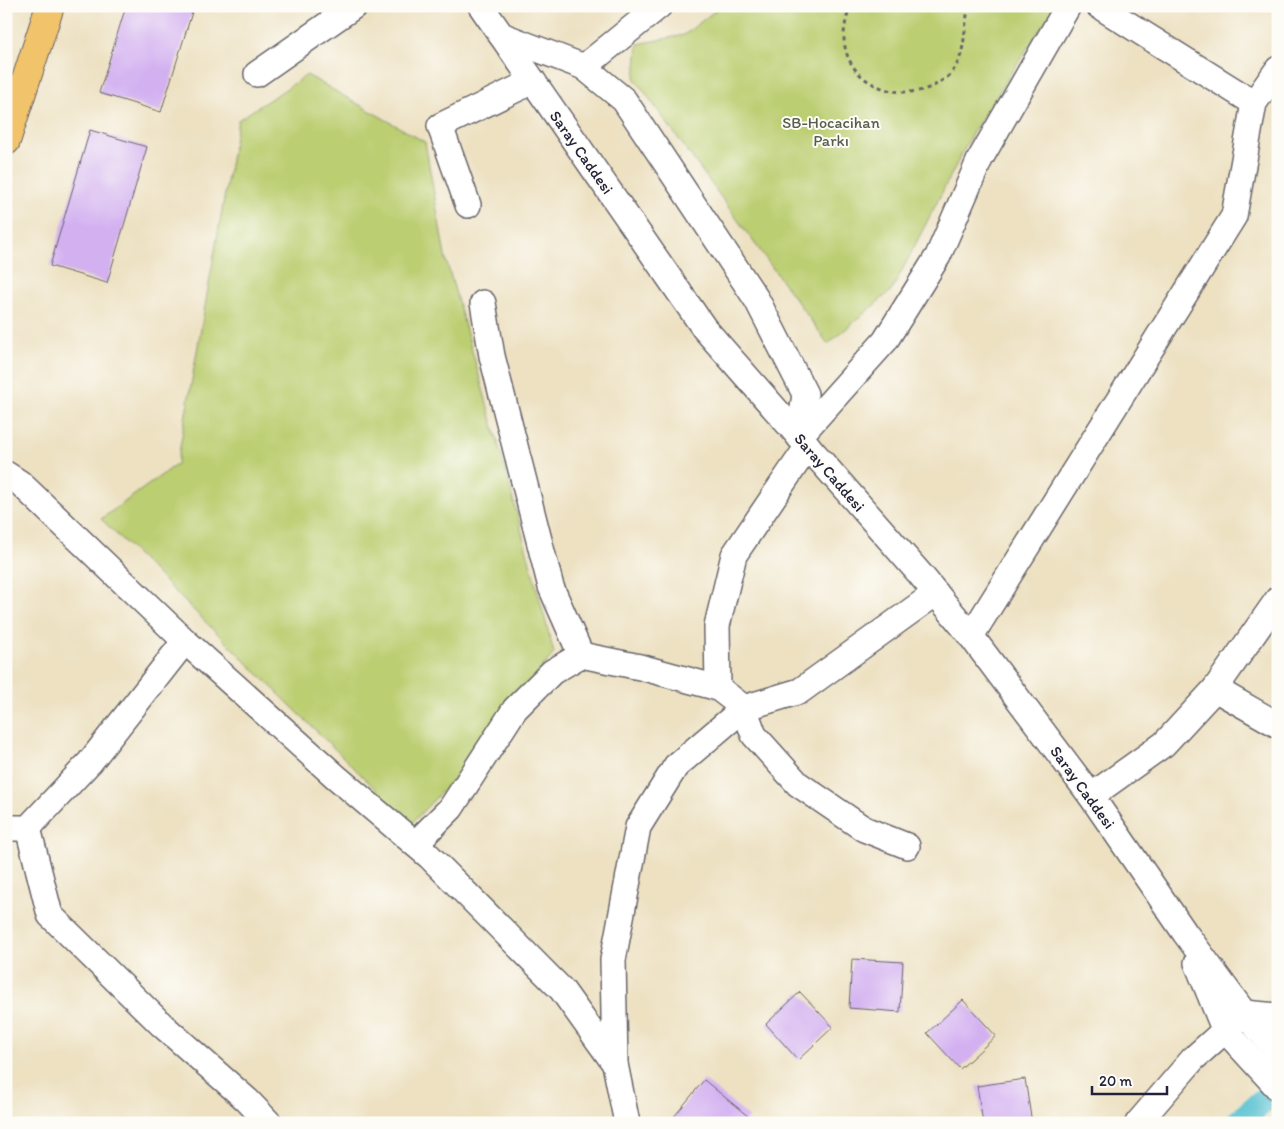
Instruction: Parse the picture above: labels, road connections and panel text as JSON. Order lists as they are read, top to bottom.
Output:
{
  "streets": {
    "street": ["Saray Caddesi"]
  },
  "parks": ["SB-Hocacihan Parkı"],
  "scale_bar": "20 m"
}
